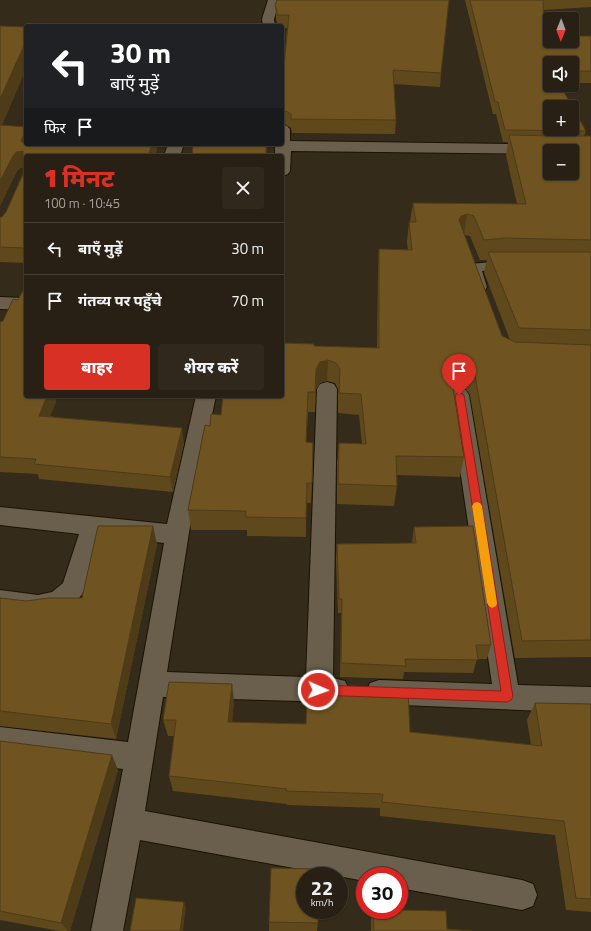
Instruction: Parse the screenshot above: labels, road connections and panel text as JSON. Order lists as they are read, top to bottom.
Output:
{
  "north": "bottom",
  "page": {
    "map_buttons": ["+", "−"],
    "turn": ["30 m", "बाएँ मुड़ें"],
    "then": "फिर",
    "heading": ["1 मिनट", "100 m · 10:45"],
    "list": [
      {
        "name": "बाएँ मुड़ें",
        "value": "30 m"
      },
      {
        "name": "गंतव्य पर पहुँचे",
        "value": "70 m"
      }
    ],
    "buttons": ["बाहर", "शेयर करें"],
    "speed": "22 km/h",
    "limit": "30"
  }
}
